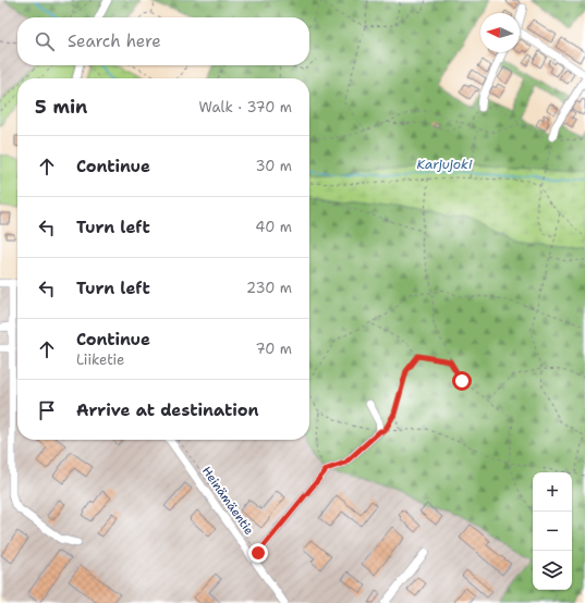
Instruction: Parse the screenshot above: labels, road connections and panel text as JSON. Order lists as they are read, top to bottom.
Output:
{
  "streets": {
    "street": ["Heinämäentie"]
  },
  "water": ["Karjujoki"],
  "north": "left",
  "page": {
    "search": "Search here",
    "heading": ["5 min", "Walk · 370 m"],
    "list": [
      ["Continue", "30 m"],
      ["Turn left", "40 m"],
      ["Turn left", "230 m"],
      ["Continue", "Liiketie", "70 m"],
      "Arrive at destination"
    ],
    "map_buttons": ["+", "−"]
  }
}
